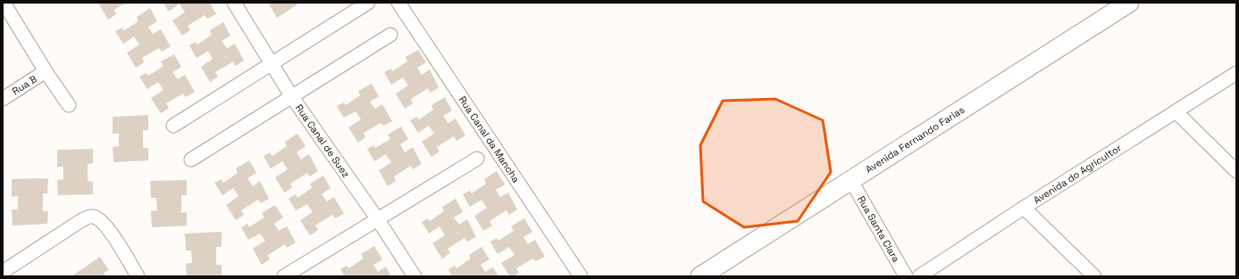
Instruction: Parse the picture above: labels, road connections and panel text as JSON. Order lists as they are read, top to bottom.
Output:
{
  "streets": {
    "main road": ["Avenida Fernando Farias"],
    "street": [
      "Rua B",
      "Rua Canal da Mancha",
      "Rua Canal de Suez",
      "Avenida do Agricultor",
      "Rua Santa Clara"
    ]
  },
  "crossings": [
    ["Avenida Fernando Farias", "Rua Santa Clara"]
  ]
}
